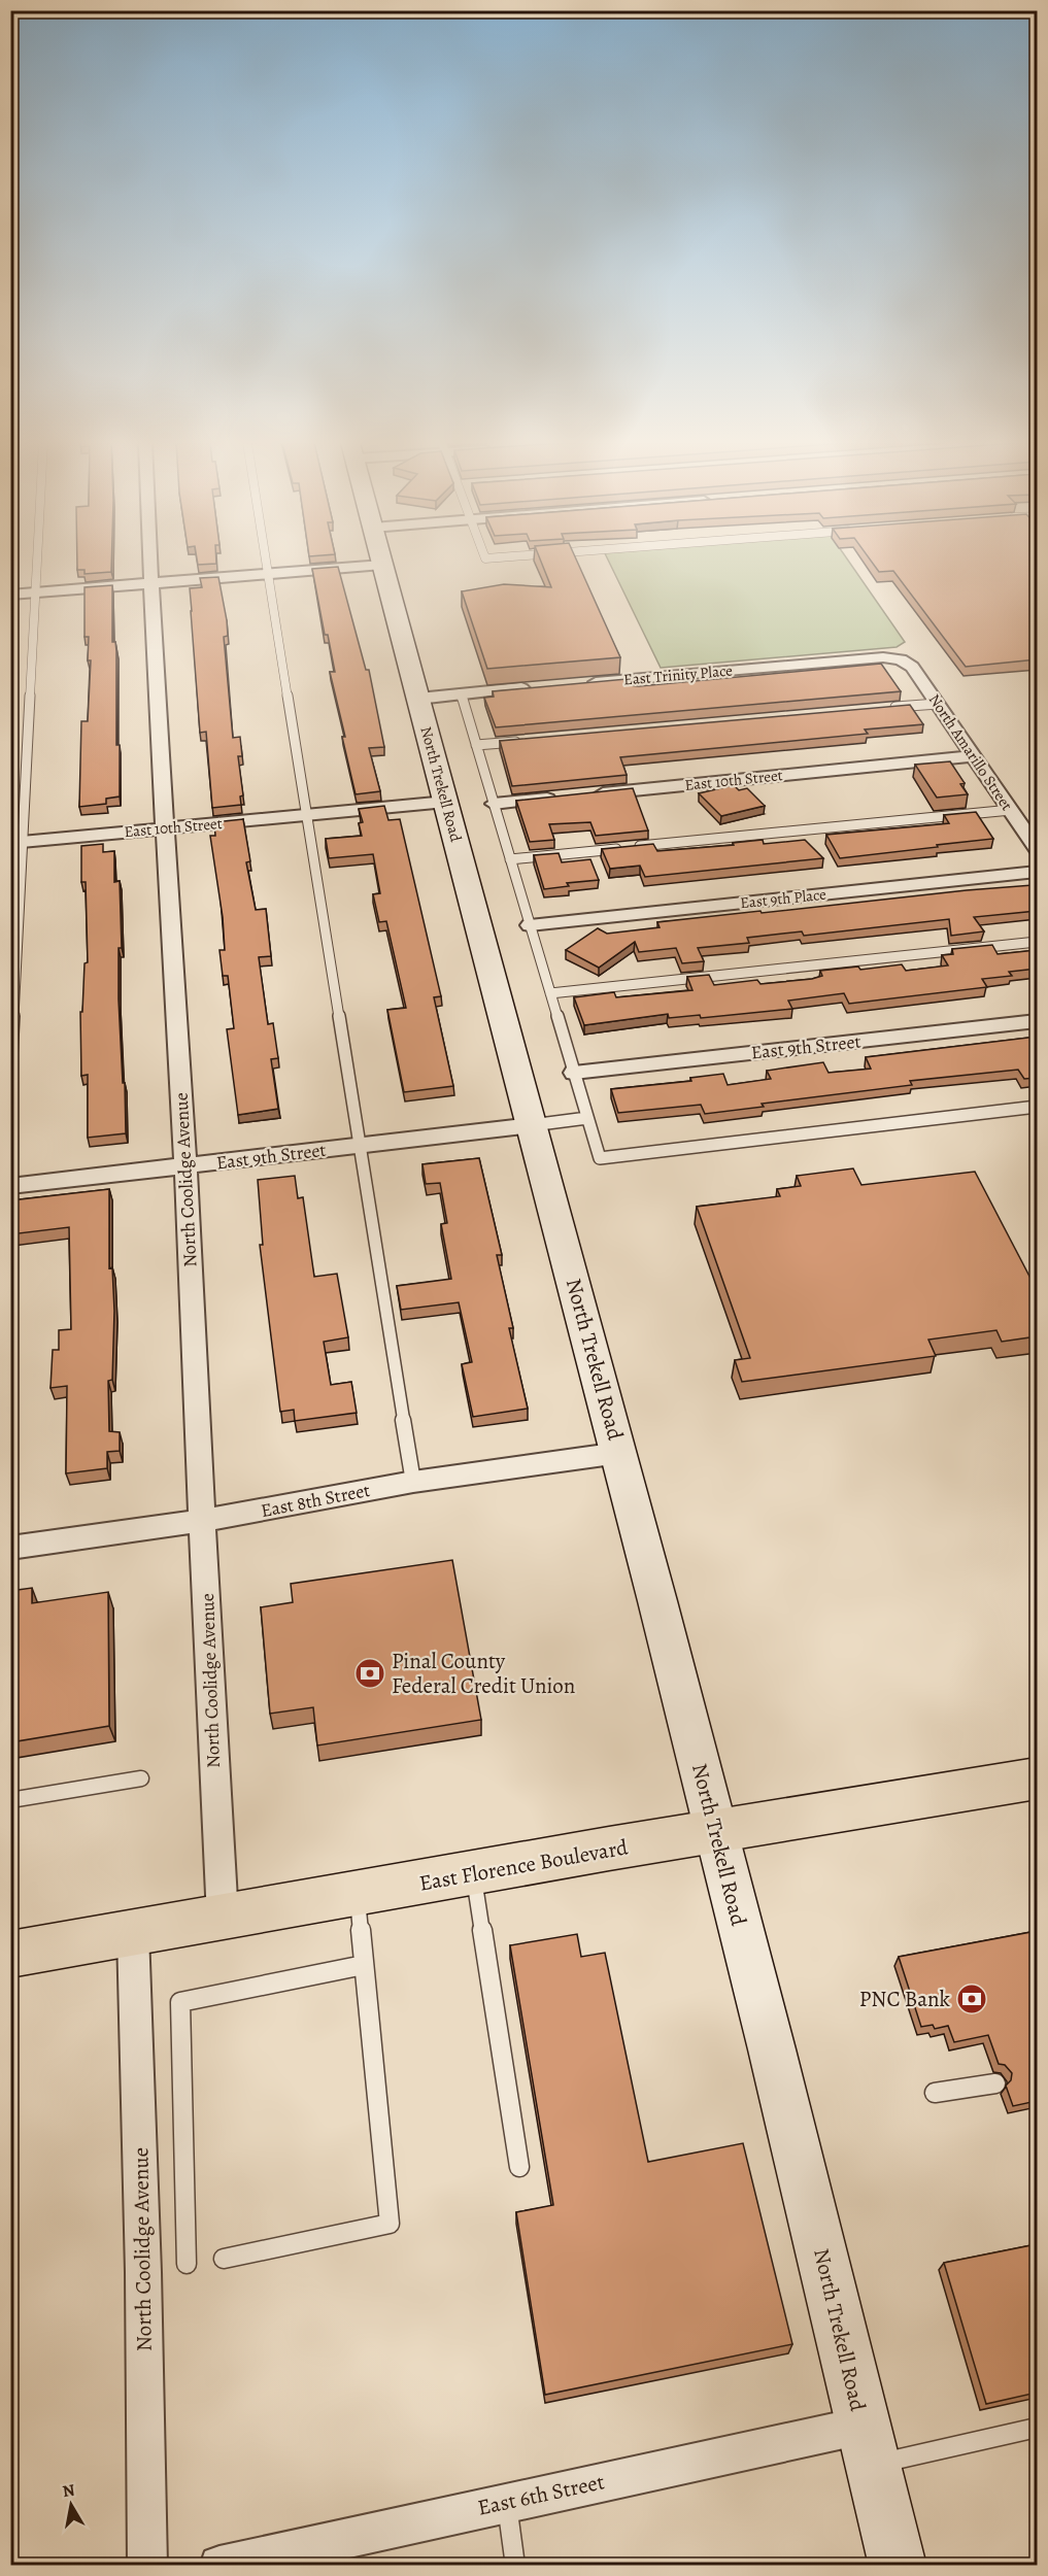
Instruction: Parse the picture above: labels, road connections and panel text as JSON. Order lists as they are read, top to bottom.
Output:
{
  "streets": {
    "main road": ["North Trekell Road", "East Florence Boulevard"],
    "street": [
      "East Trinity Place",
      "North Amarillo Street",
      "East 10th Street",
      "East 9th Place",
      "East 9th Street",
      "North Coolidge Avenue",
      "East 8th Street",
      "East 6th Street"
    ]
  },
  "crossings": [
    ["East Trinity Place", "North Amarillo Street"],
    ["North Amarillo Street", "East 10th Street"],
    ["East 10th Street", "North Trekell Road"],
    ["East 10th Street", "North Coolidge Avenue"],
    ["North Trekell Road", "East 9th Street"],
    ["North Trekell Road", "East 8th Street"],
    ["North Trekell Road", "East Florence Boulevard"],
    ["North Trekell Road", "East 6th Street"],
    ["East 9th Street", "North Coolidge Avenue"],
    ["North Coolidge Avenue", "East 8th Street"],
    ["North Coolidge Avenue", "East Florence Boulevard"]
  ],
  "places": {
    "bank": ["Pinal County Federal Credit Union", "PNC Bank"]
  },
  "north": "top"
}
